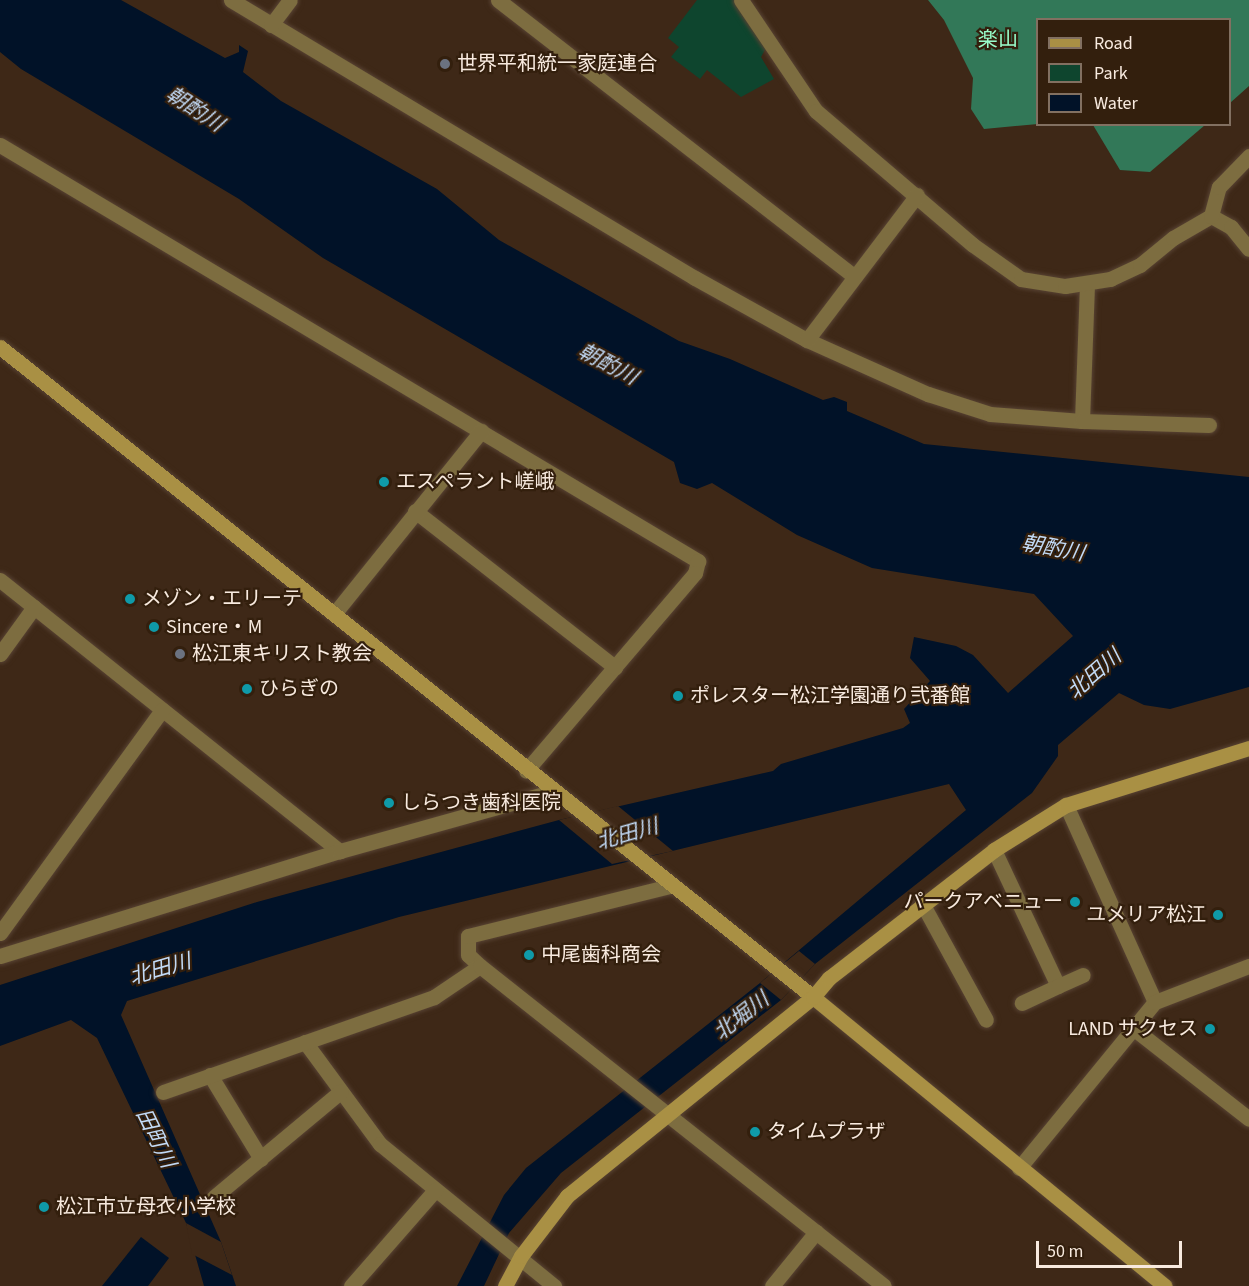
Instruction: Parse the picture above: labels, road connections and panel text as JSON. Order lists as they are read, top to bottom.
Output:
{
  "water": [
    "朝酌川",
    "北田川",
    "北堀川",
    "田町川"
  ],
  "parks": ["楽山"],
  "places": [
    "世界平和統一家庭連合",
    "エスペラント嵯峨",
    "メゾン・エリーテ",
    "Sincere・M",
    "松江東キリスト教会",
    "ひらぎの",
    "ポレスター松江学園通り弐番館",
    "しらつき歯科医院",
    "パークアベニュー",
    "ユメリア松江",
    "中尾歯科商会",
    "LAND サクセス",
    "タイムプラザ",
    "松江市立母衣小学校"
  ],
  "legend": ["Road", "Park", "Water"],
  "scale_bar": "50 m"
}
